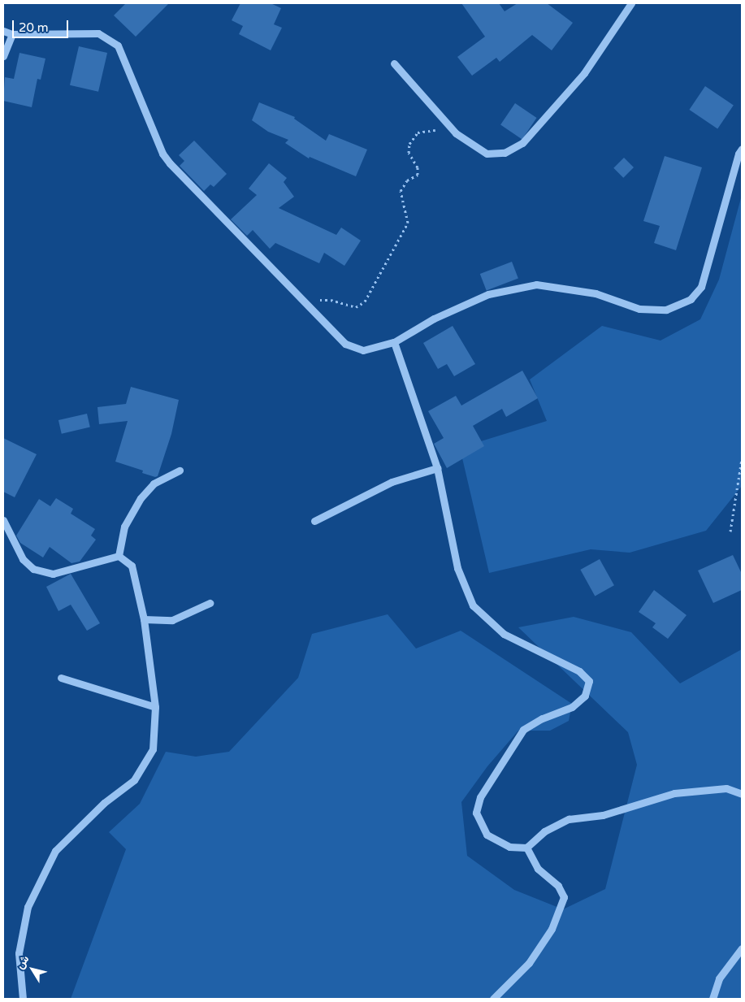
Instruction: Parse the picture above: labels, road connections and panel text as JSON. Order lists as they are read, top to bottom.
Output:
{
  "scale_bar": "20 m",
  "north": "top left"
}
